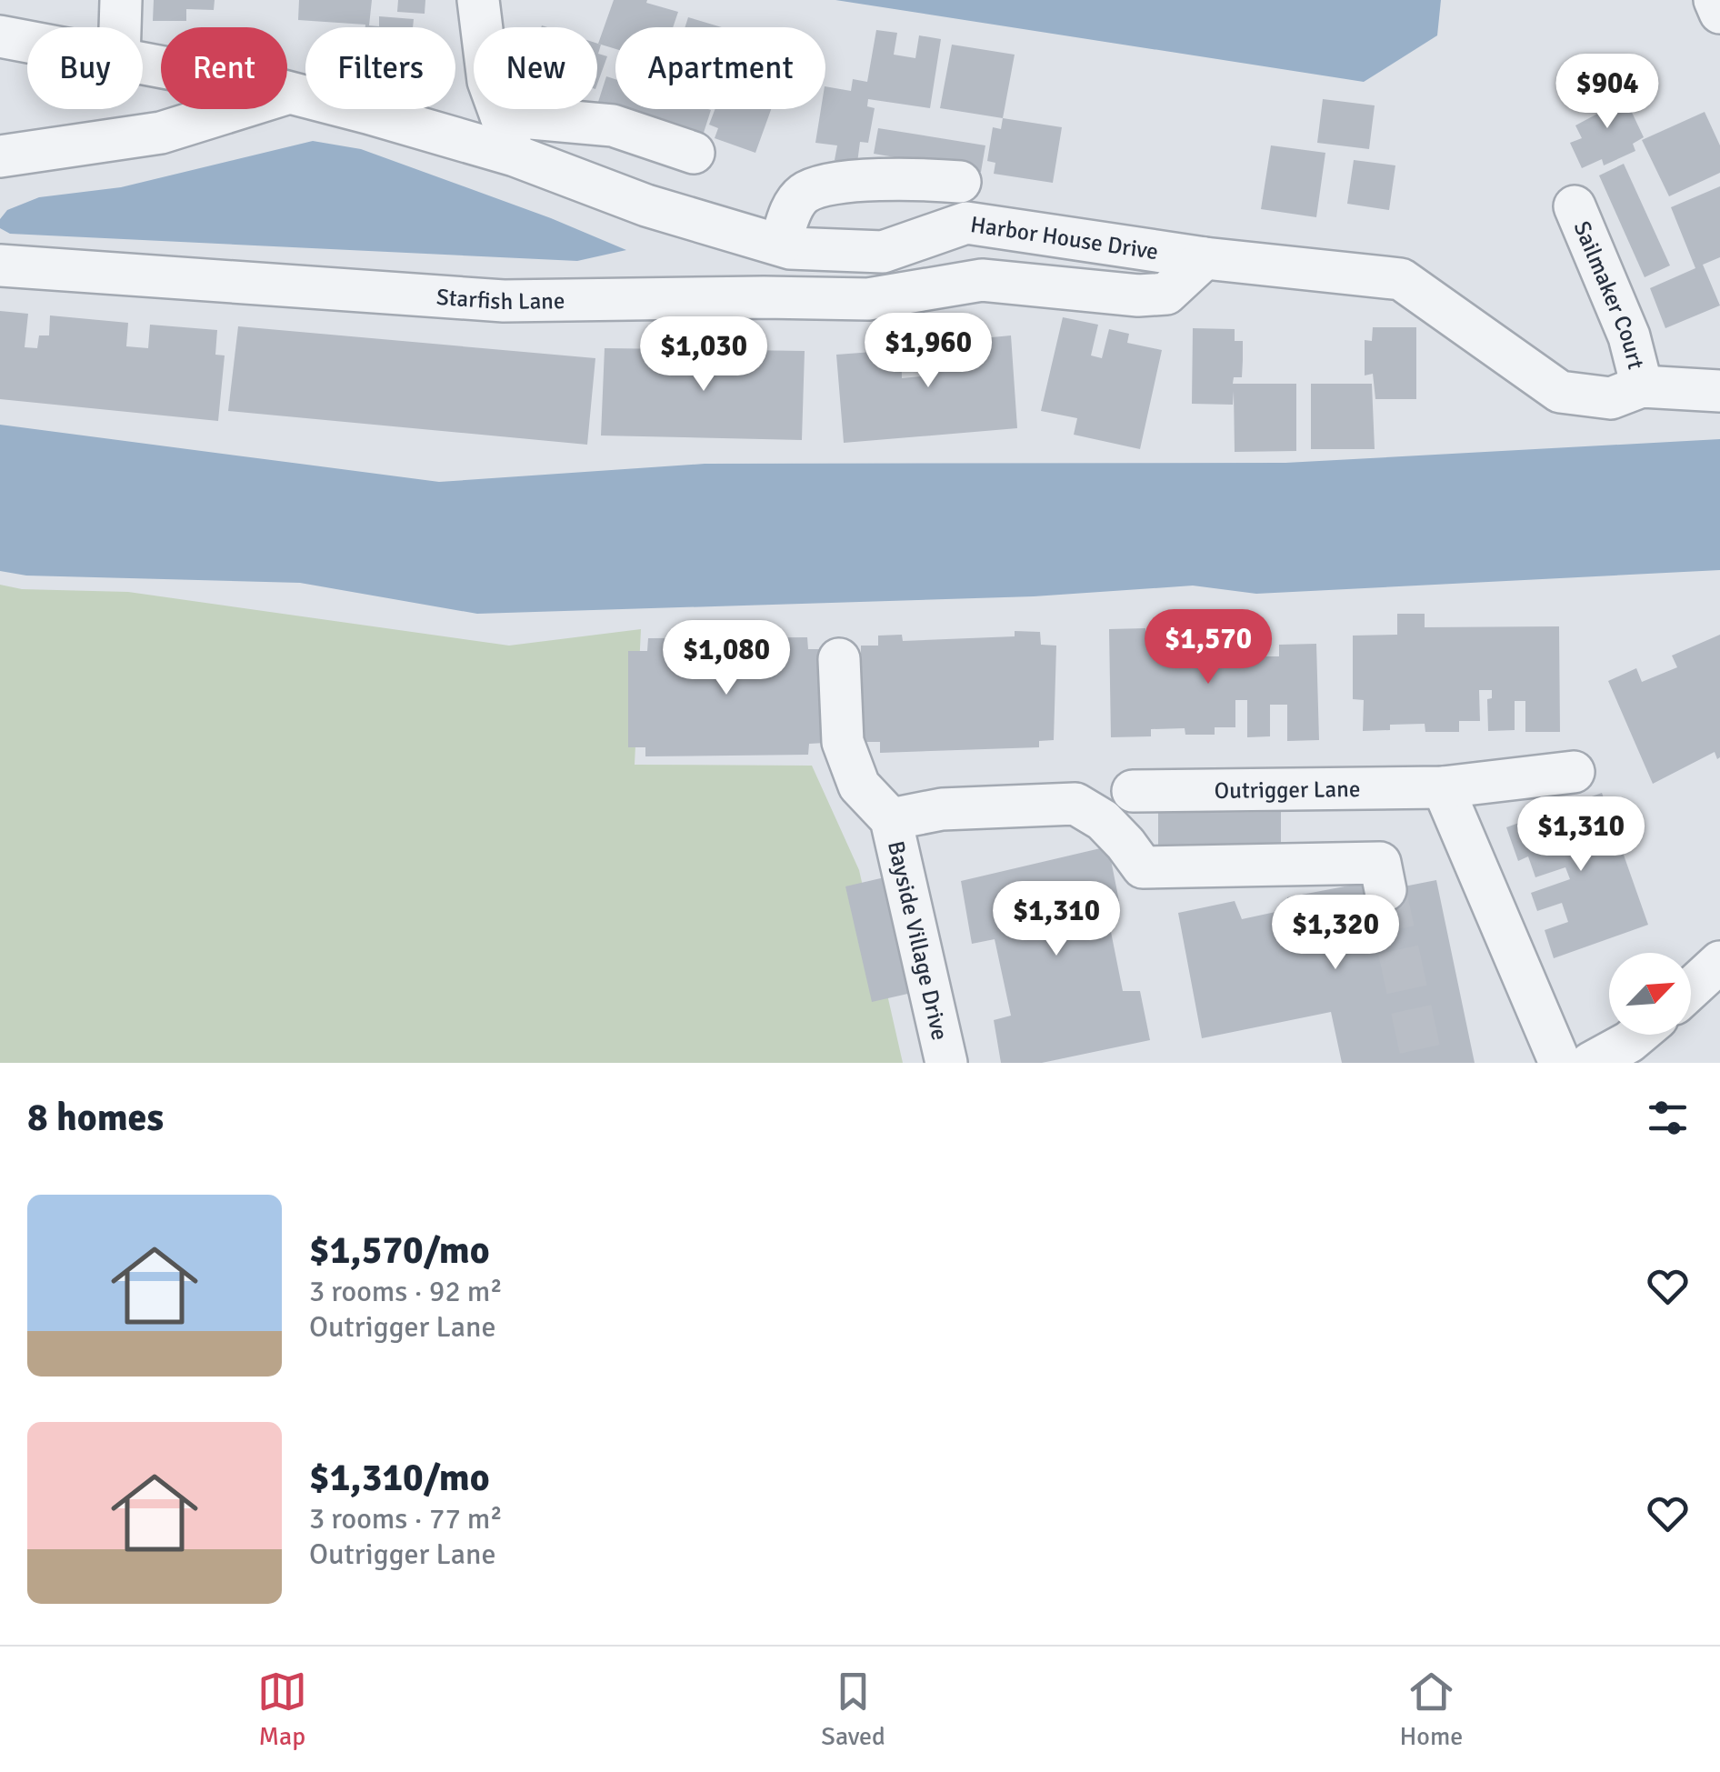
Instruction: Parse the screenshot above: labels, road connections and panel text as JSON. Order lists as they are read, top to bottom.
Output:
{
  "streets": {
    "street": [
      "Harbor House Drive",
      "Sailmaker Court",
      "Starfish Lane",
      "Outrigger Lane",
      "Bayside Village Drive"
    ]
  },
  "crossings": [
    ["Harbor House Drive", "Sailmaker Court"],
    ["Harbor House Drive", "Starfish Lane"]
  ],
  "north": "top right",
  "page": {
    "chip": [
      "Buy",
      "Rent",
      "Filters",
      "New",
      "Apartment"
    ],
    "price": [
      "$904",
      "$1,960",
      "$1,030",
      "$1,570",
      "$1,080",
      "$1,310",
      "$1,310",
      "$1,320"
    ],
    "heading": "8 homes",
    "list": [
      {
        "name": "$1,570/mo",
        "note": "3 rooms · 92 m² · Outrigger Lane"
      },
      {
        "name": "$1,310/mo",
        "note": "3 rooms · 77 m² · Outrigger Lane"
      }
    ],
    "tabs": ["Map", "Saved", "Home"]
  }
}
